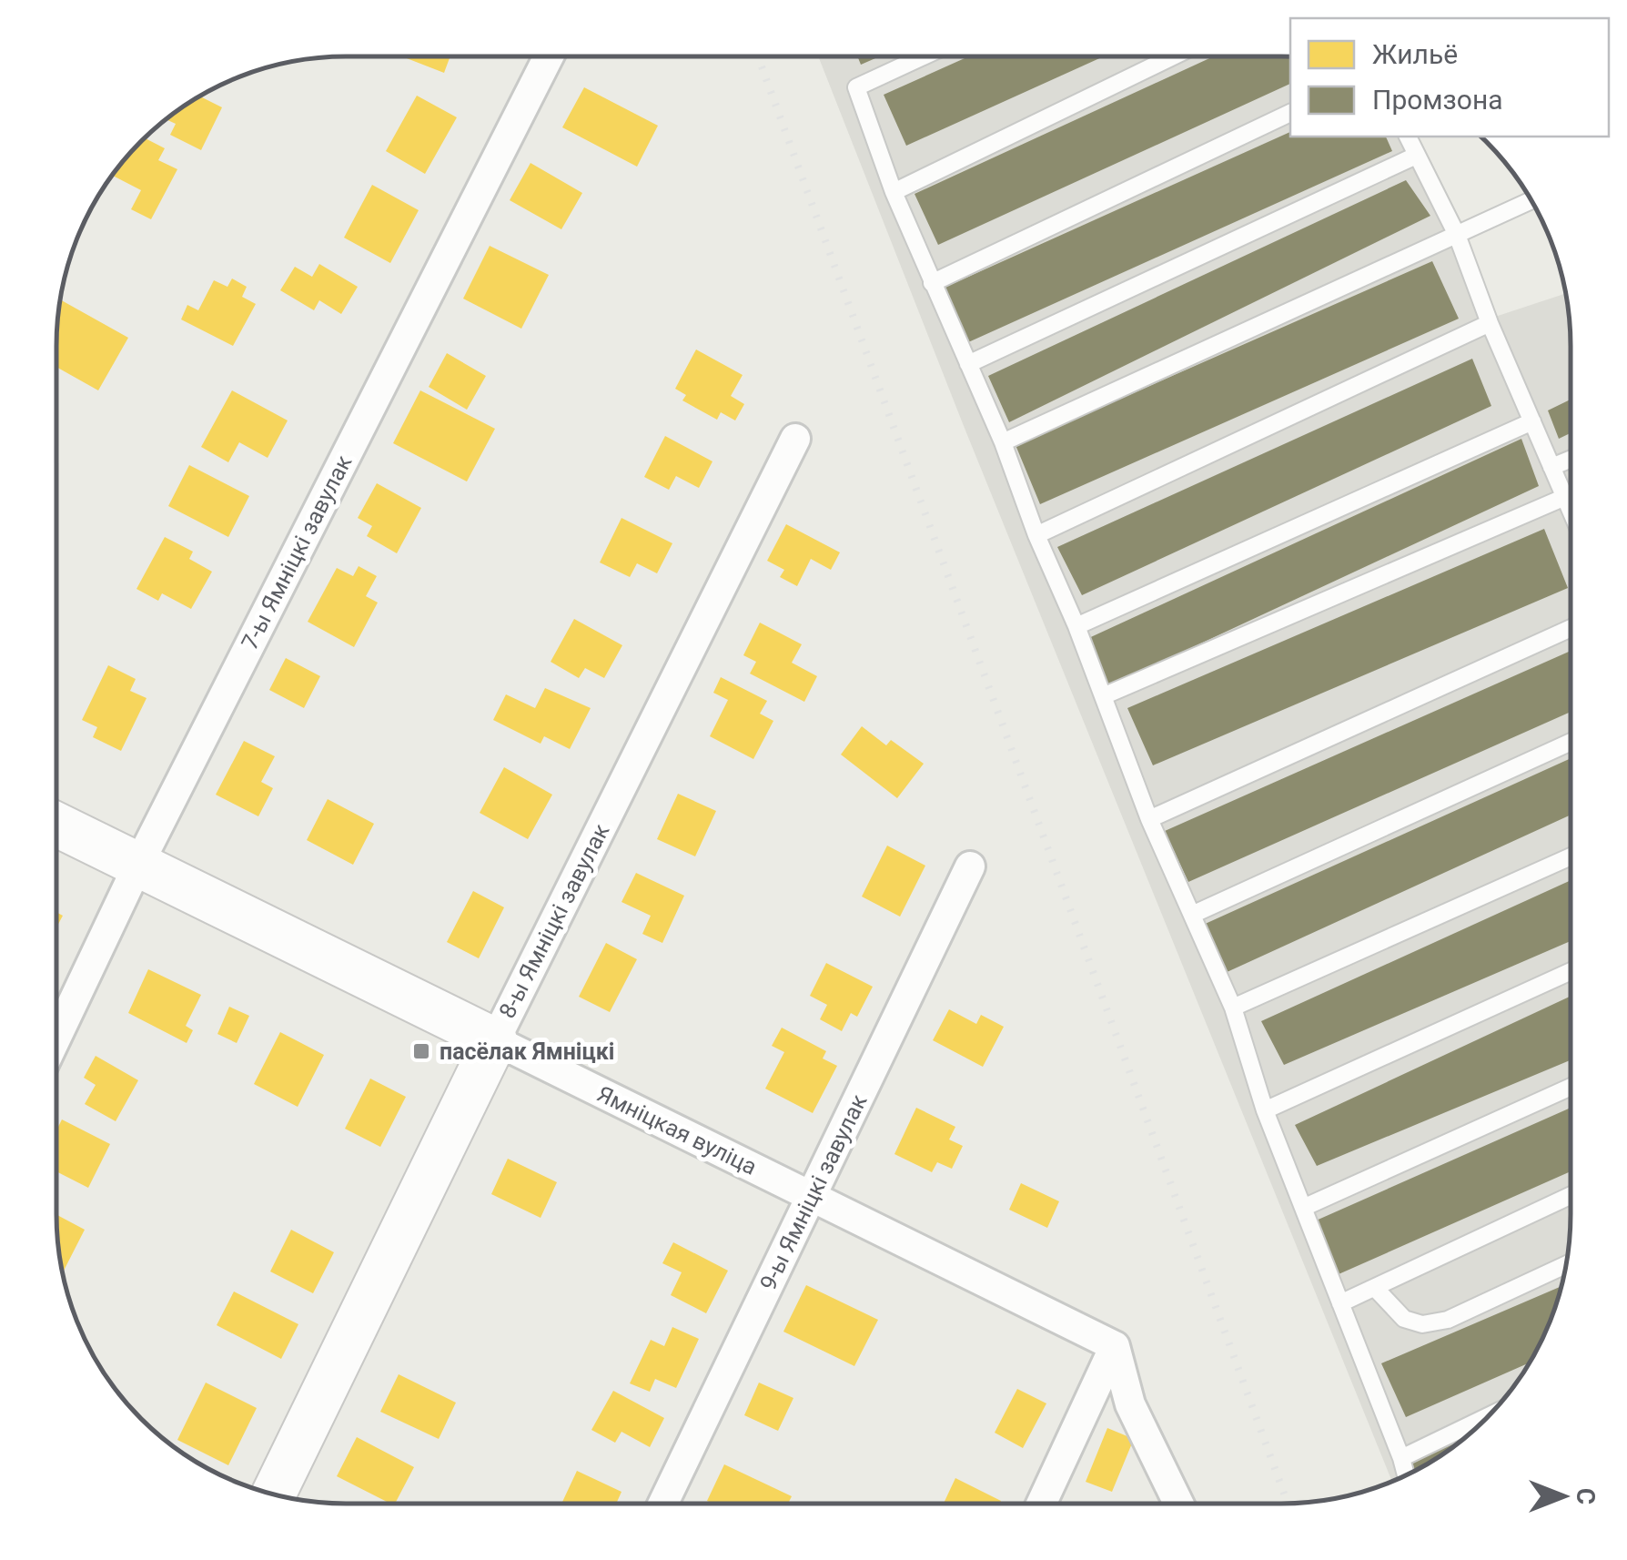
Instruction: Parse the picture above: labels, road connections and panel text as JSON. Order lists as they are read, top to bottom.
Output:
{
  "streets": {
    "main road": ["8-ы Ямніцкі завулак", "Ямніцкая вуліца"],
    "street": ["7-ы Ямніцкі завулак", "9-ы Ямніцкі завулак"]
  },
  "crossings": [
    ["7-ы Ямніцкі завулак", "Ямніцкая вуліца"],
    ["8-ы Ямніцкі завулак", "Ямніцкая вуліца"],
    ["Ямніцкая вуліца", "9-ы Ямніцкі завулак"]
  ],
  "places": {
    "transit": ["пасёлак Ямніцкі"]
  },
  "legend": ["Жильё", "Промзона"],
  "north": "right"
}
